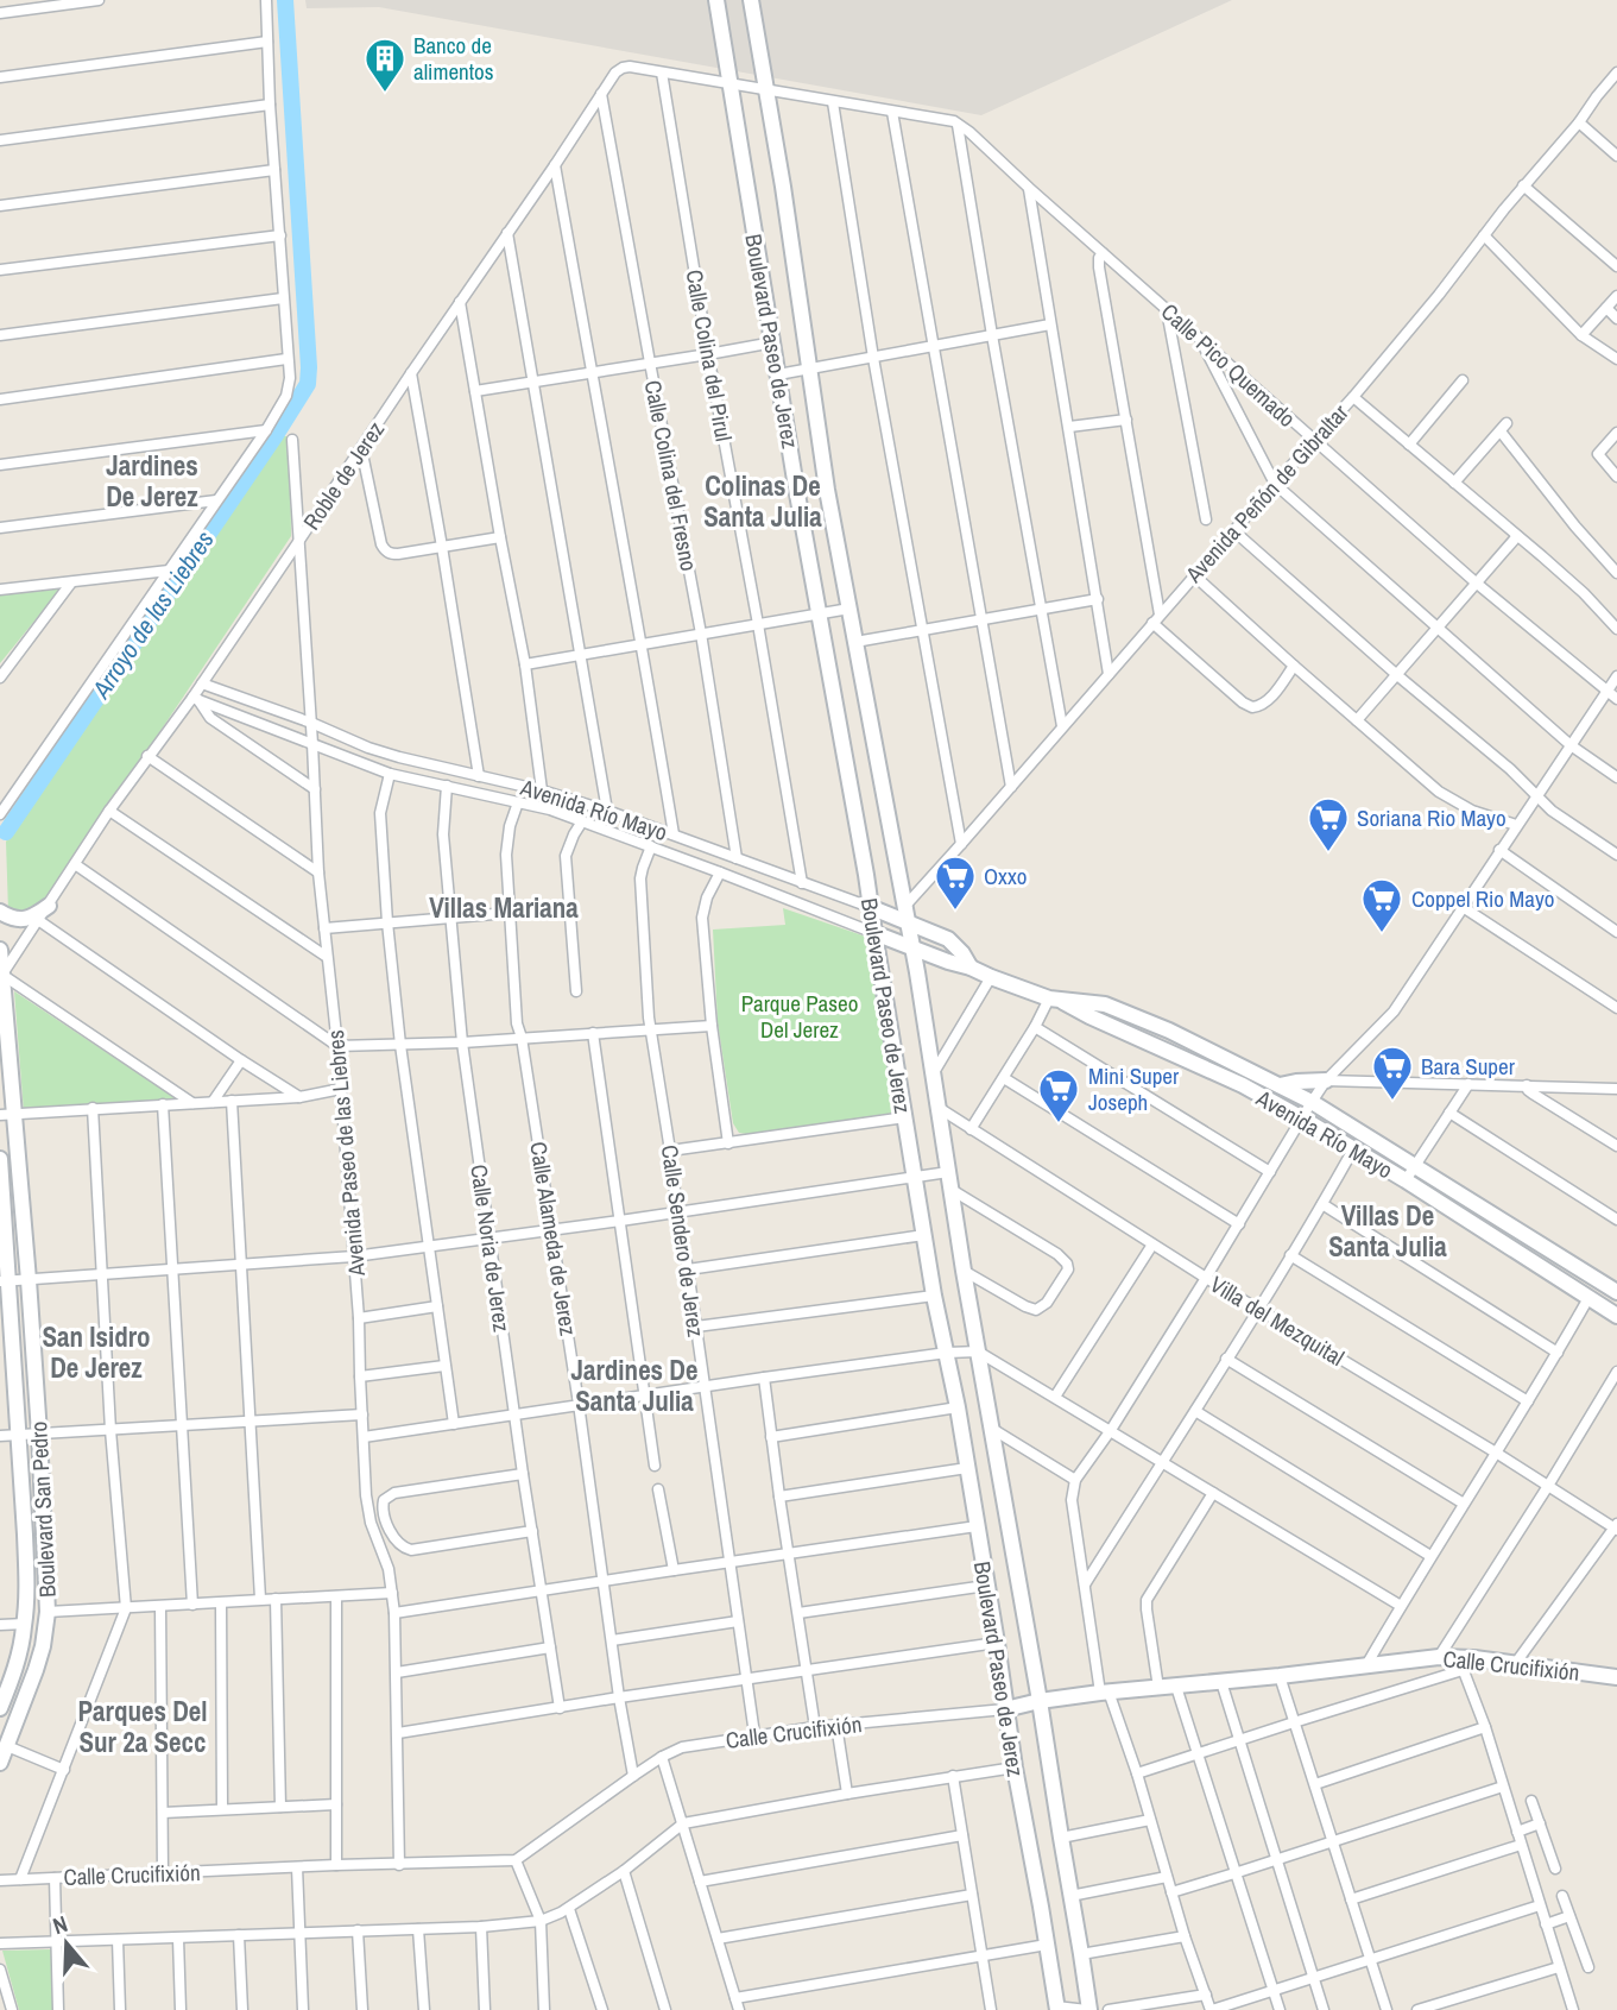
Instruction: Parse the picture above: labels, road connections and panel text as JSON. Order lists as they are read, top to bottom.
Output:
{
  "streets": {
    "main road": [
      "Boulevard Paseo de Jerez",
      "Avenida Río Mayo",
      "Boulevard San Pedro",
      "Calle Crucifixión"
    ],
    "street": [
      "Calle Colina del Pirul",
      "Calle Pico Quemado",
      "Roble de Jerez",
      "Calle Colina del Fresno",
      "Avenida Peñón de Gibraltar",
      "Avenida Paseo de las Liebres",
      "Calle Alameda de Jerez",
      "Calle Sendero de Jerez",
      "Calle Noria de Jerez",
      "Villa del Mezquital"
    ]
  },
  "crossings": [
    ["Boulevard Paseo de Jerez", "Roble de Jerez"],
    ["Boulevard Paseo de Jerez", "Avenida Peñón de Gibraltar"],
    ["Boulevard Paseo de Jerez", "Avenida Río Mayo"],
    ["Boulevard Paseo de Jerez", "Villa del Mezquital"],
    ["Boulevard Paseo de Jerez", "Calle Crucifixión"],
    ["Calle Colina del Pirul", "Roble de Jerez"],
    ["Calle Colina del Pirul", "Avenida Río Mayo"],
    ["Calle Pico Quemado", "Roble de Jerez"],
    ["Calle Pico Quemado", "Avenida Peñón de Gibraltar"],
    ["Roble de Jerez", "Calle Colina del Fresno"],
    ["Roble de Jerez", "Avenida Río Mayo"],
    ["Roble de Jerez", "Avenida Paseo de las Liebres"],
    ["Roble de Jerez", "Boulevard San Pedro"],
    ["Calle Colina del Fresno", "Avenida Río Mayo"],
    ["Avenida Río Mayo", "Avenida Paseo de las Liebres"],
    ["Avenida Río Mayo", "Calle Alameda de Jerez"],
    ["Avenida Río Mayo", "Calle Sendero de Jerez"],
    ["Avenida Río Mayo", "Calle Noria de Jerez"],
    ["Avenida Paseo de las Liebres", "Calle Crucifixión"],
    ["Calle Alameda de Jerez", "Calle Crucifixión"],
    ["Calle Sendero de Jerez", "Calle Crucifixión"]
  ],
  "districts": [
    "Jardines De Jerez",
    "Colinas De Santa Julia",
    "Villas Mariana",
    "Villas De Santa Julia",
    "San Isidro De Jerez",
    "Jardines De Santa Julia",
    "Parques Del Sur 2a Secc"
  ],
  "water": ["Arroyo de las Liebres"],
  "parks": ["Parque Paseo Del Jerez"],
  "places": {
    "building": ["Banco de alimentos"],
    "supermarket": [
      "Soriana Rio Mayo",
      "Oxxo",
      "Coppel Rio Mayo",
      "Bara Super",
      "Mini Super Joseph"
    ]
  },
  "north": "top"
}
